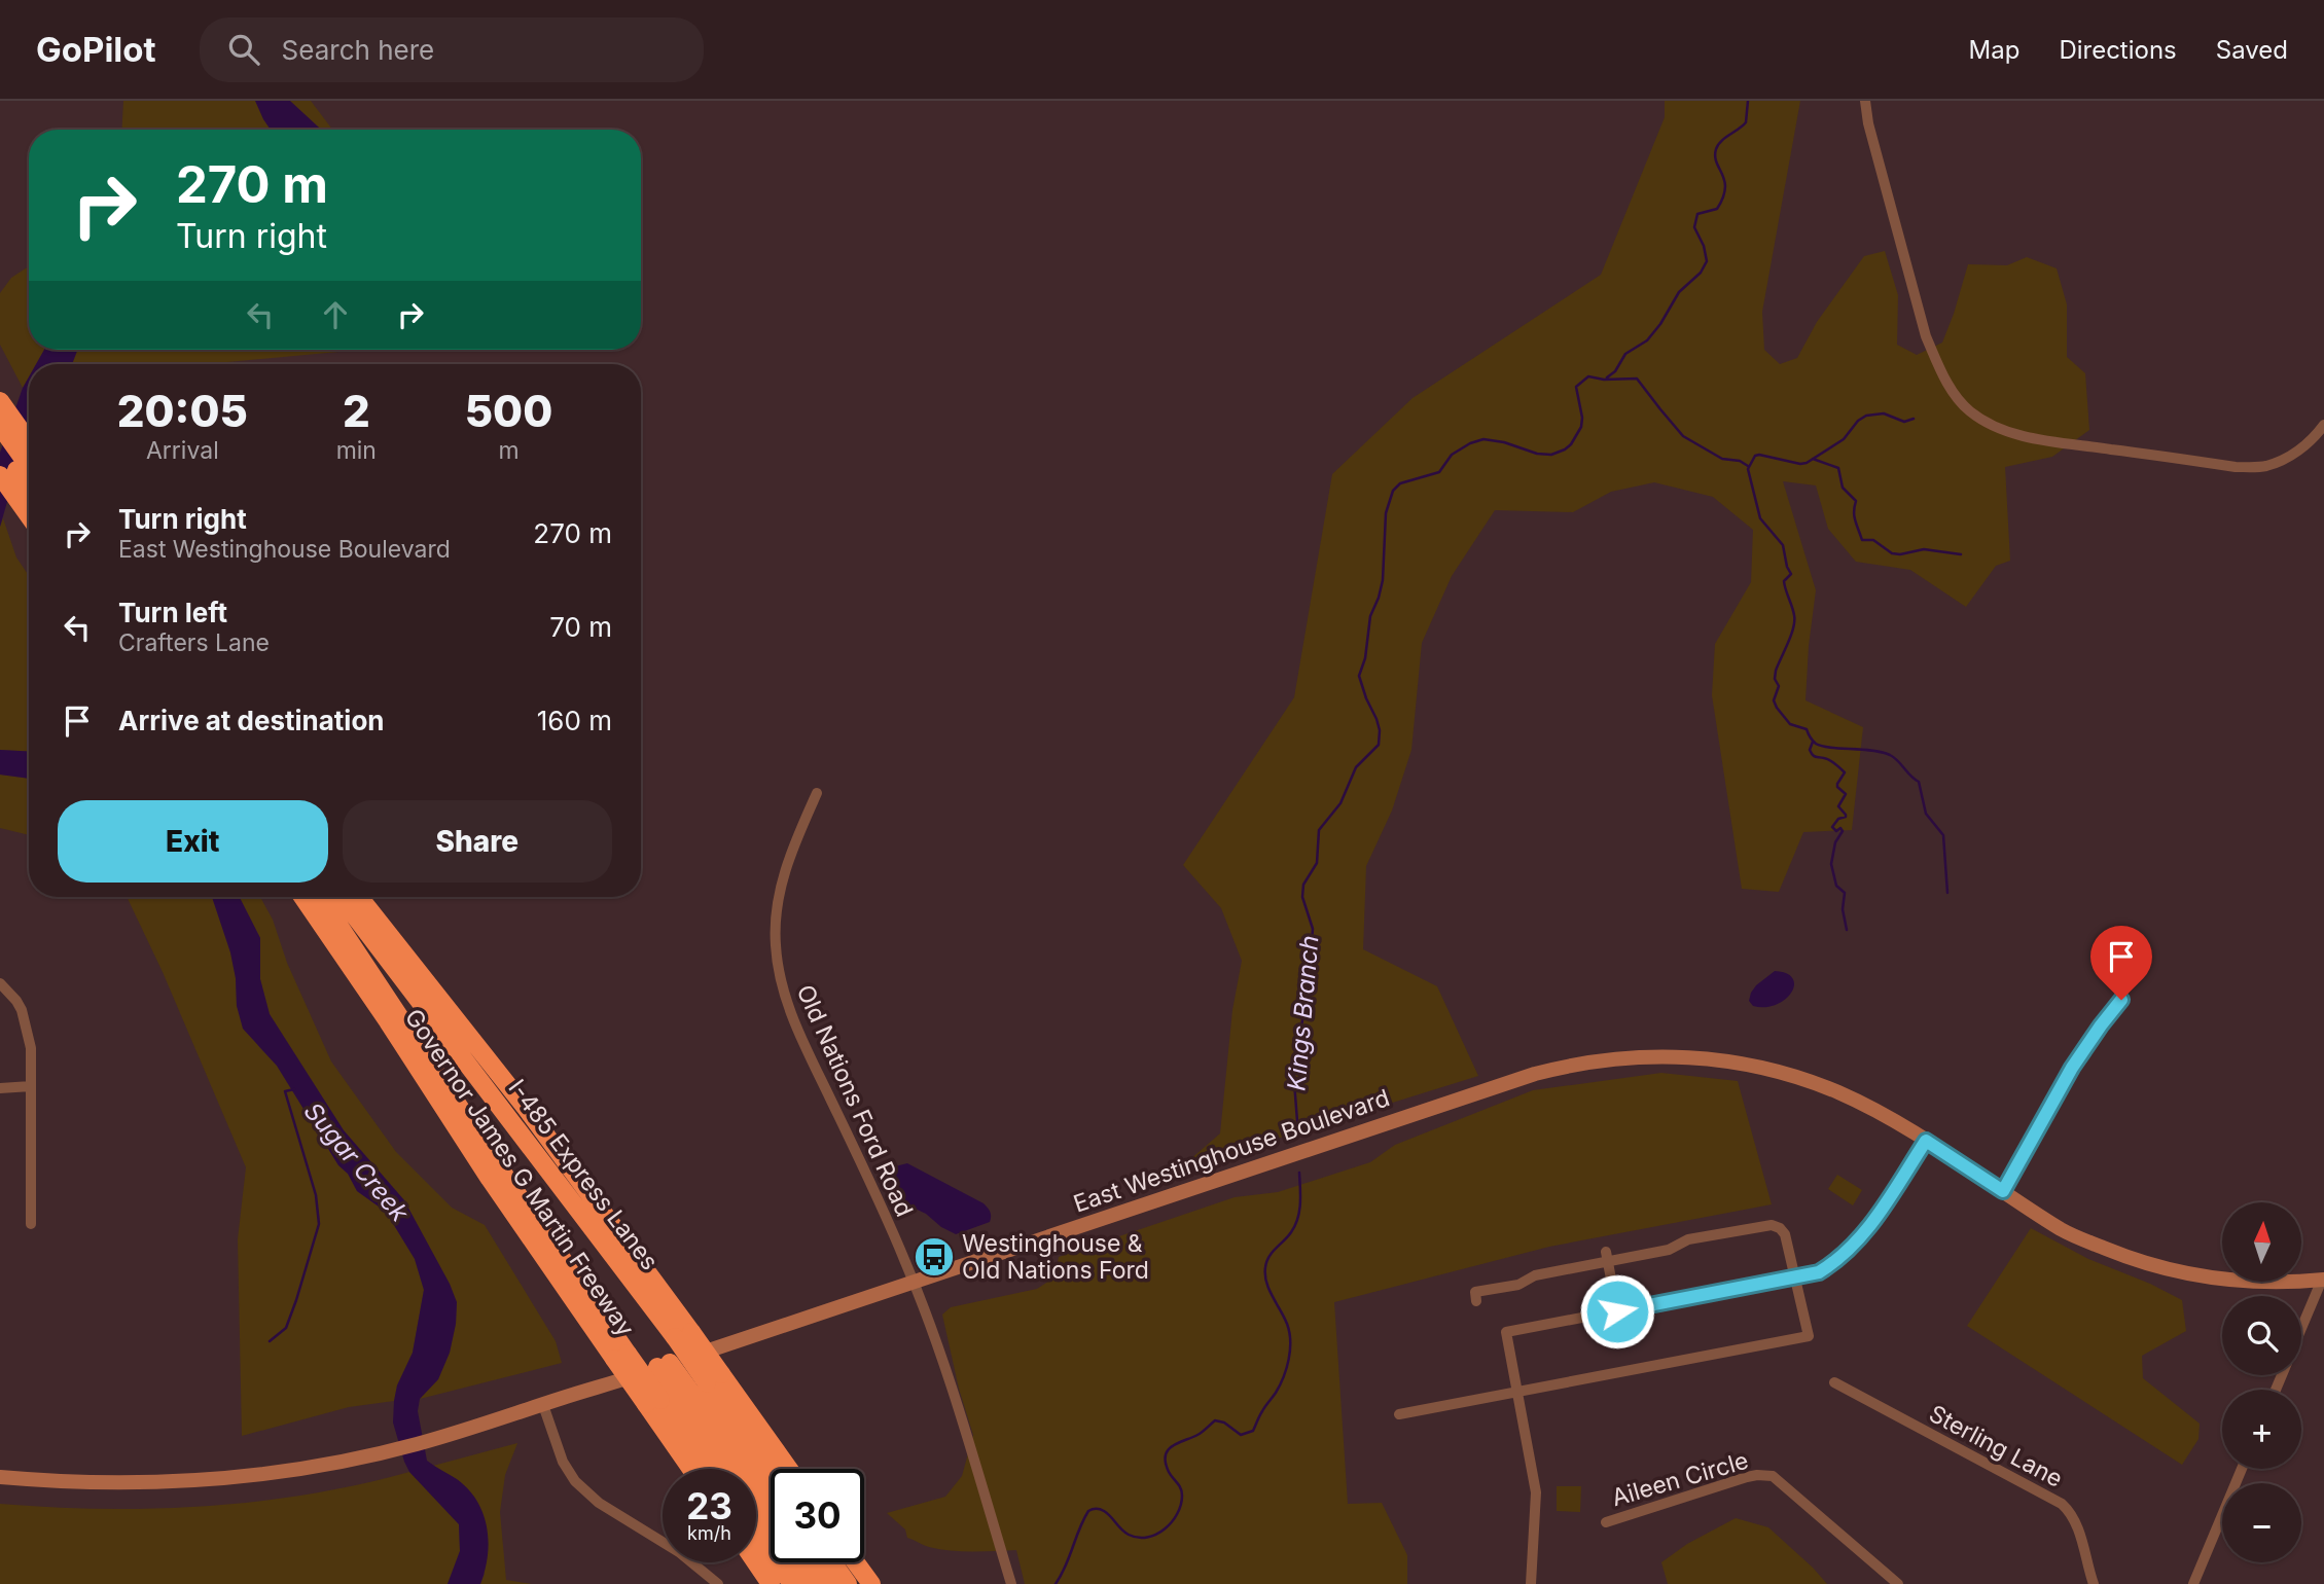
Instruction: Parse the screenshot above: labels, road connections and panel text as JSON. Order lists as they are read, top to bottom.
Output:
{
  "streets": {
    "highway": ["Governor James G Martin Freeway", "I-485 Express Lanes"],
    "main road": ["East Westinghouse Boulevard"],
    "street": ["Old Nations Ford Road", "Sterling Lane", "Aileen Circle"]
  },
  "crossings": [
    ["Old Nations Ford Road", "East Westinghouse Boulevard"],
    ["Governor James G Martin Freeway", "I-485 Express Lanes"]
  ],
  "water": ["Kings Branch", "Sugar Creek"],
  "places": {
    "bus stop": ["Westinghouse & Old Nations Ford"]
  },
  "north": "top",
  "page": {
    "header": "GoPilot",
    "search": "Search here",
    "nav": ["Map", "Directions", "Saved"],
    "turn": ["270 m", "Turn right"],
    "eta": [
      "20:05",
      "Arrival",
      "2",
      "min",
      "500",
      "m"
    ],
    "list": [
      {
        "name": "Turn right",
        "note": "East Westinghouse Boulevard",
        "value": "270 m"
      },
      {
        "name": "Turn left",
        "note": "Crafters Lane",
        "value": "70 m"
      },
      {
        "name": "Arrive at destination",
        "value": "160 m"
      }
    ],
    "buttons": ["Exit", "Share"],
    "map_buttons": ["+", "−"],
    "speed": "23 km/h",
    "limit": "30"
  }
}
